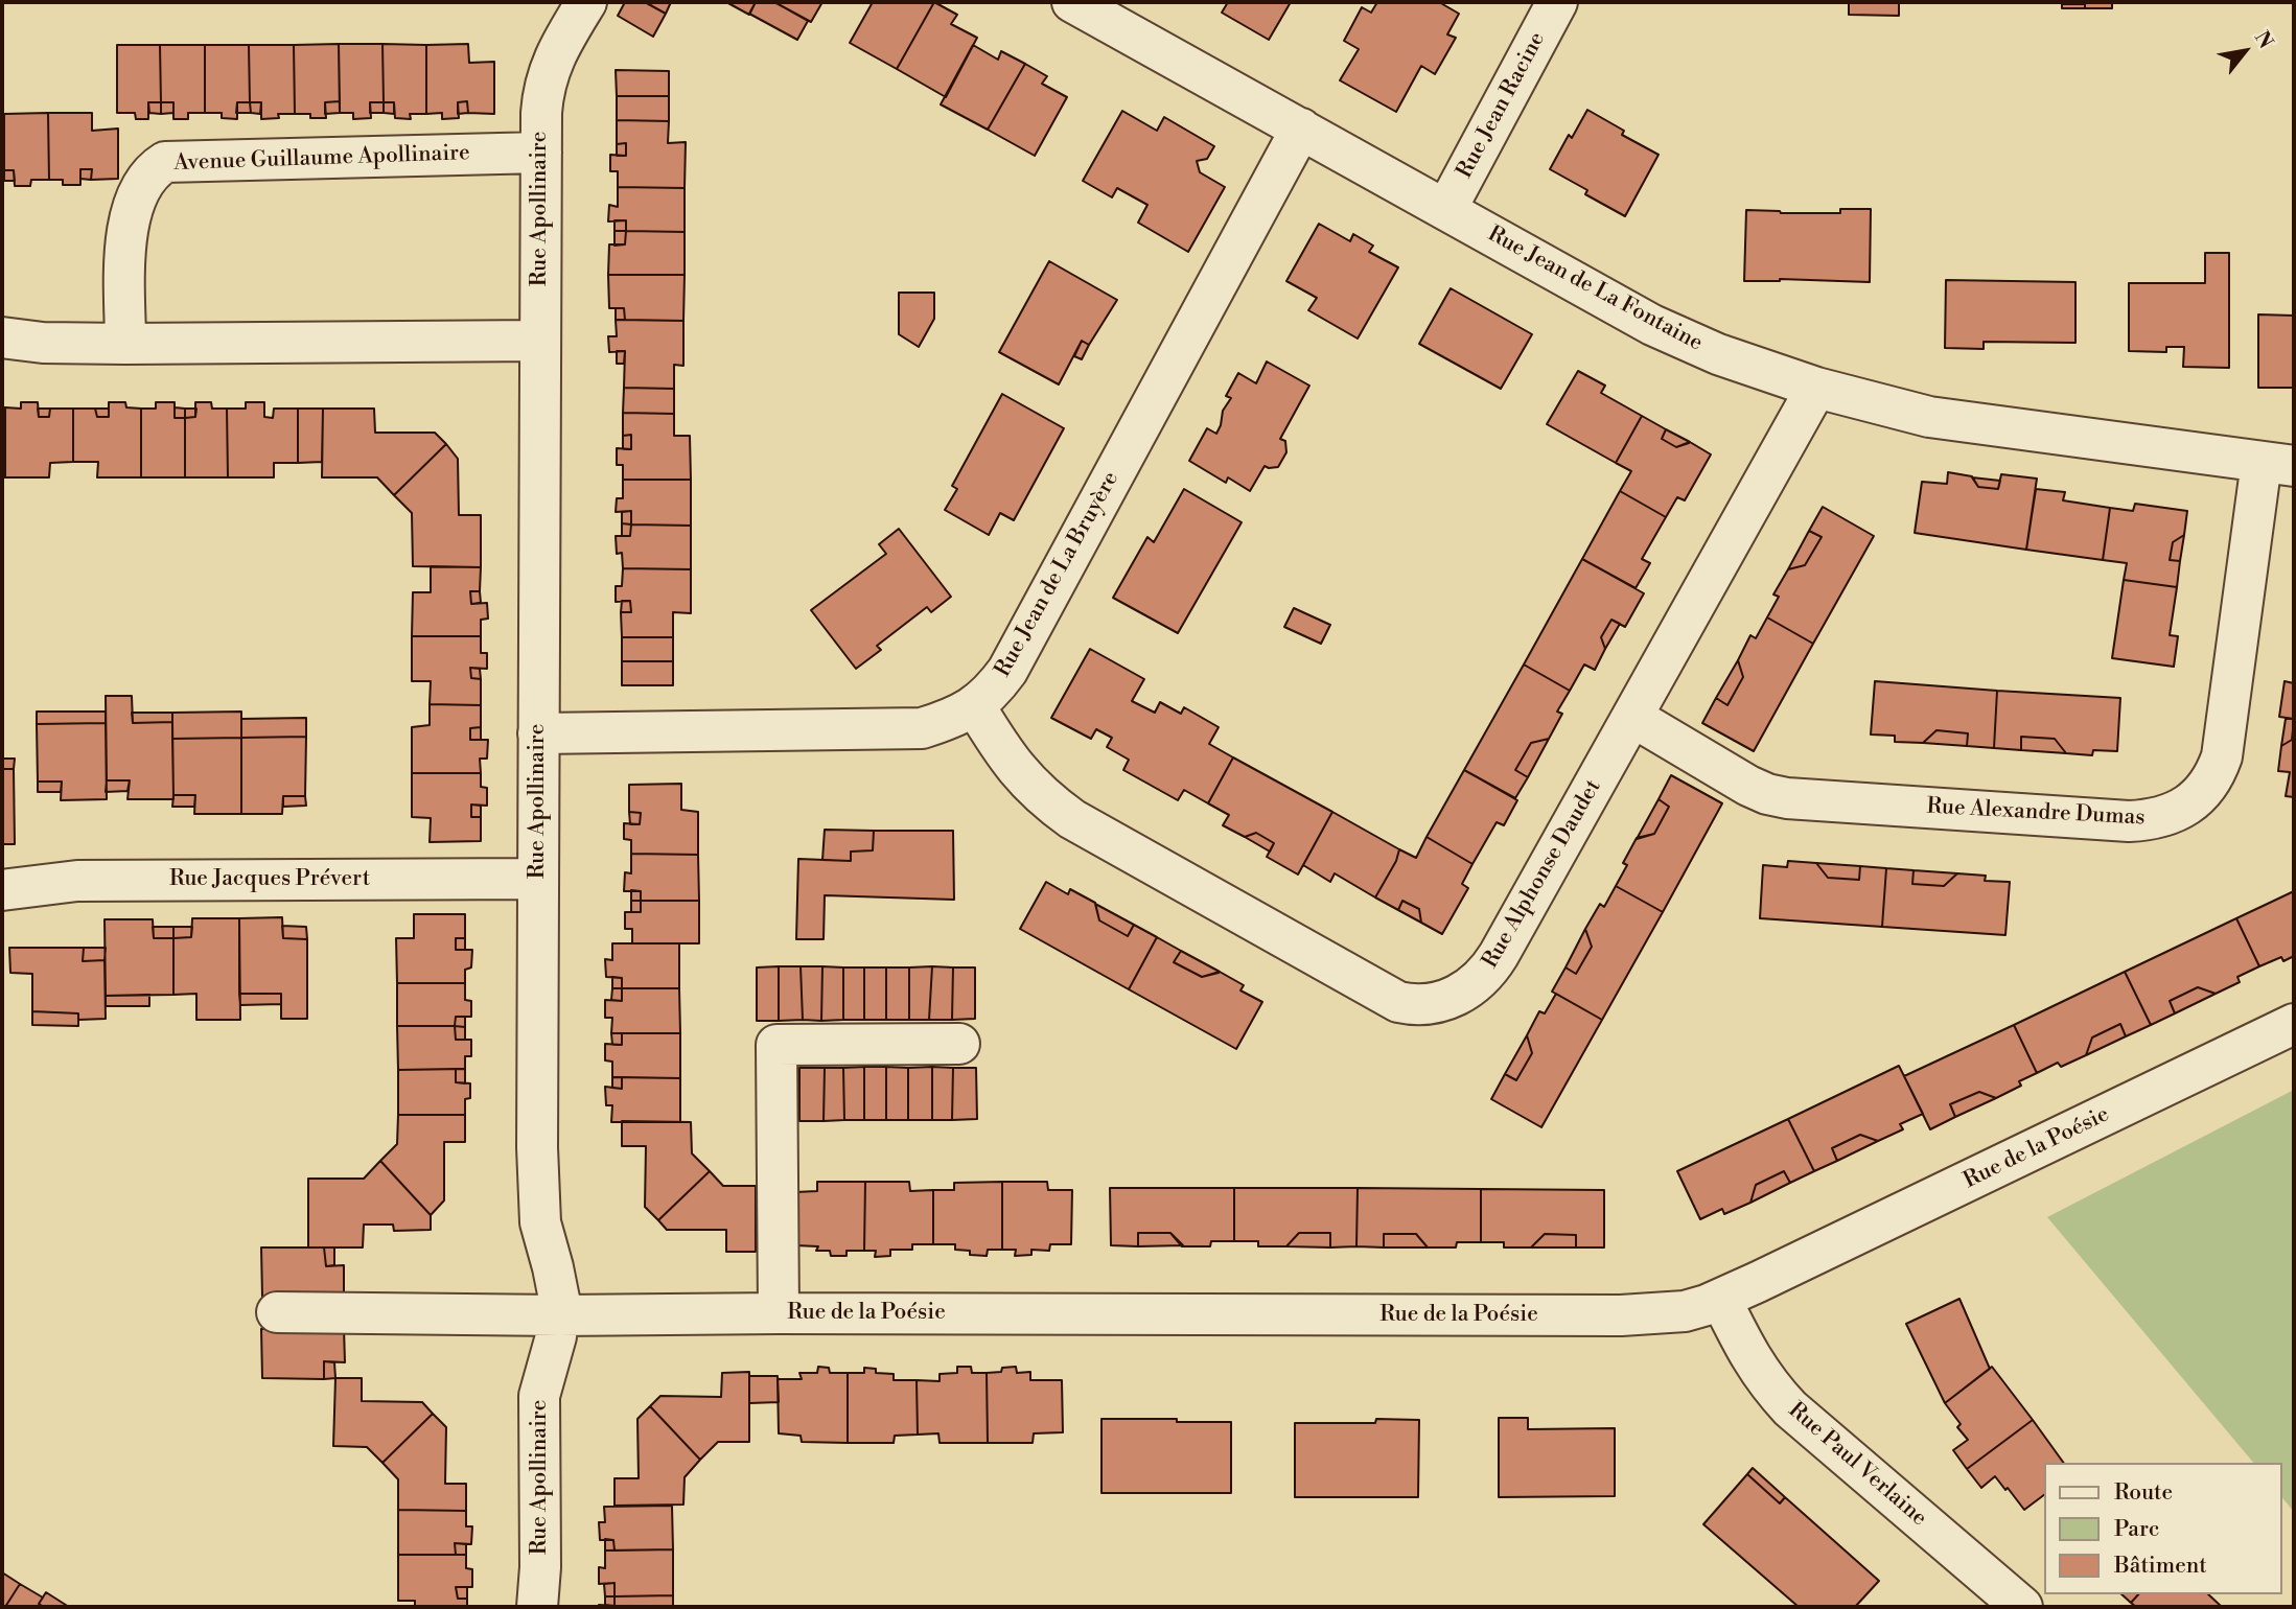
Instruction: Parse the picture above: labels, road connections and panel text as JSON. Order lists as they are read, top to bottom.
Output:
{
  "streets": {
    "street": [
      "Rue Jean Racine",
      "Avenue Guillaume Apollinaire",
      "Rue Apollinaire",
      "Rue Jean de La Fontaine",
      "Rue Jean de La Bruyère",
      "Rue Alexandre Dumas",
      "Rue Alphonse Daudet",
      "Rue Jacques Prévert",
      "Rue de la Poésie",
      "Rue Paul Verlaine"
    ]
  },
  "crossings": [
    ["Rue Jean Racine", "Rue Jean de La Fontaine"],
    ["Avenue Guillaume Apollinaire", "Rue Apollinaire"],
    ["Rue Apollinaire", "Rue Jean de La Bruyère"],
    ["Rue Apollinaire", "Rue Jacques Prévert"],
    ["Rue Apollinaire", "Rue de la Poésie"],
    ["Rue Jean de La Fontaine", "Rue Jean de La Bruyère"],
    ["Rue Jean de La Fontaine", "Rue Alexandre Dumas"],
    ["Rue Jean de La Fontaine", "Rue Alphonse Daudet"],
    ["Rue Jean de La Bruyère", "Rue Alphonse Daudet"],
    ["Rue Alexandre Dumas", "Rue Alphonse Daudet"],
    ["Rue de la Poésie", "Rue Paul Verlaine"]
  ],
  "legend": ["Route", "Parc", "Bâtiment"],
  "north": "top right"
}
